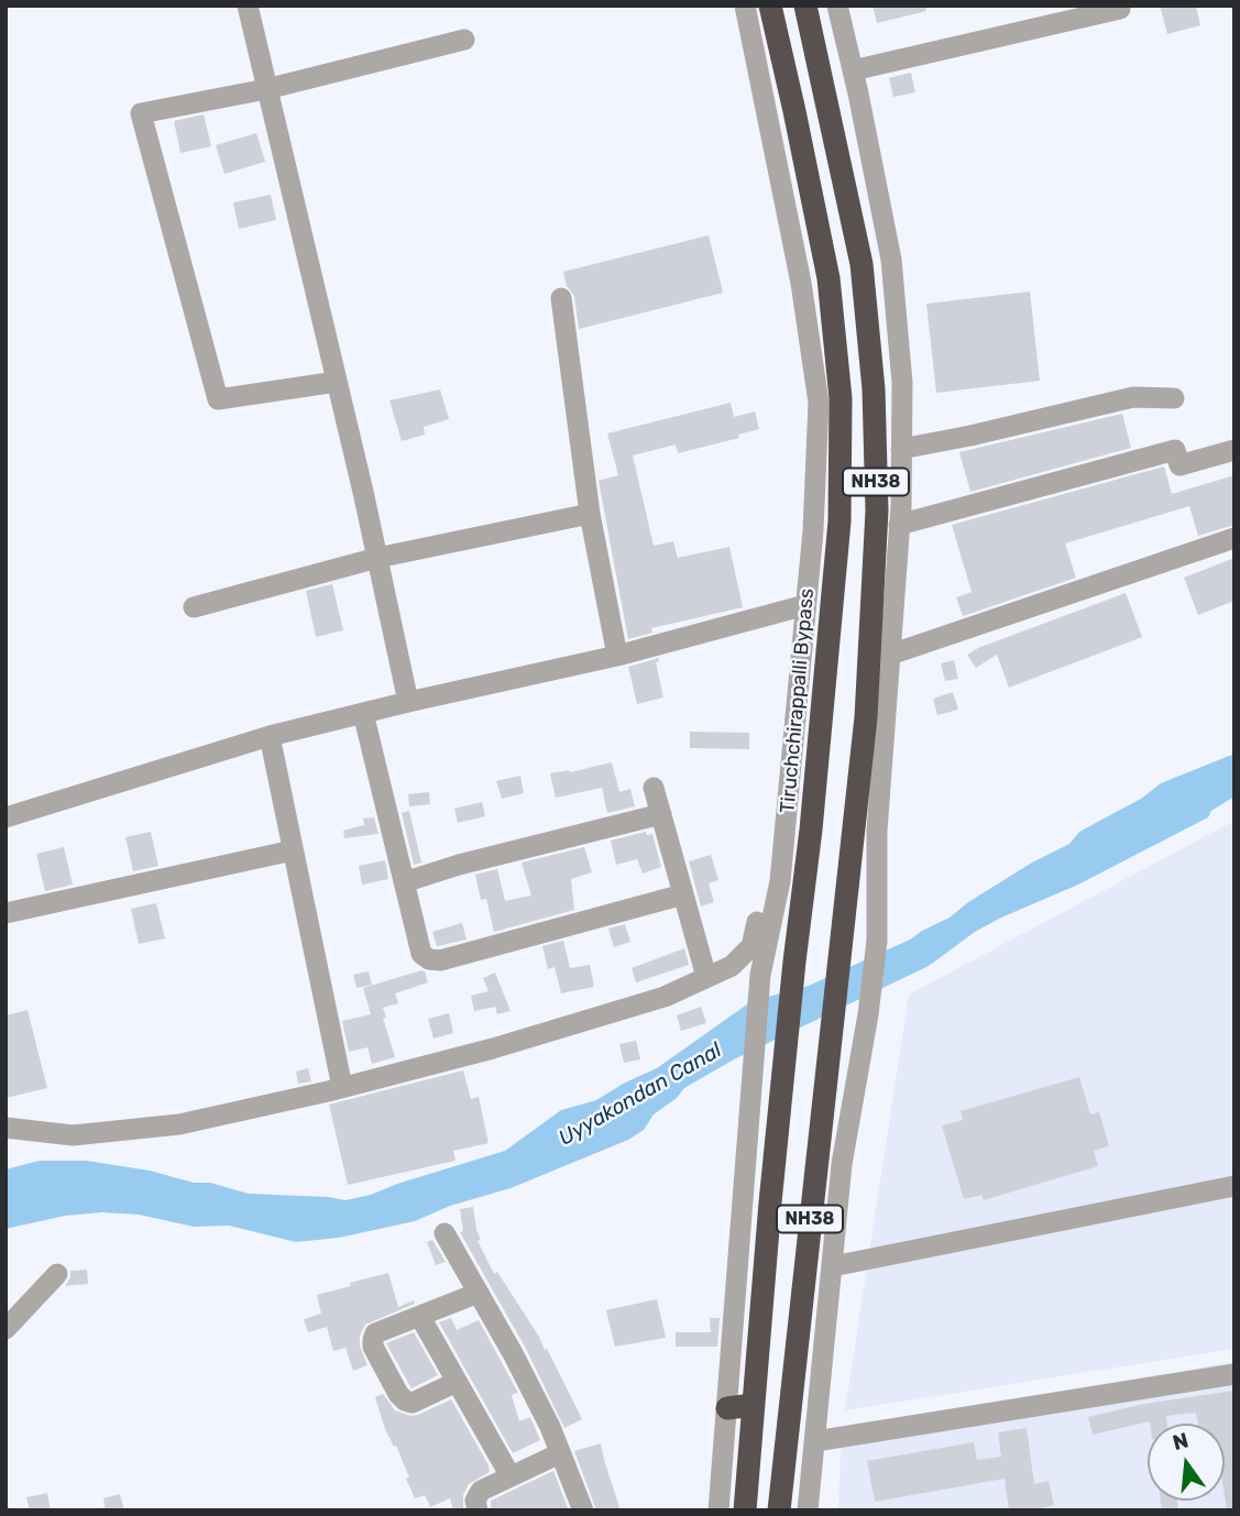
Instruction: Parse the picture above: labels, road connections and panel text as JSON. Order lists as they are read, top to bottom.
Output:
{
  "streets": {
    "highway": ["NH38", "Tiruchchirappalli Bypass"]
  },
  "crossings": [
    ["NH38", "Tiruchchirappalli Bypass"]
  ],
  "water": ["Uyyakondan Canal"],
  "north": "top"
}
